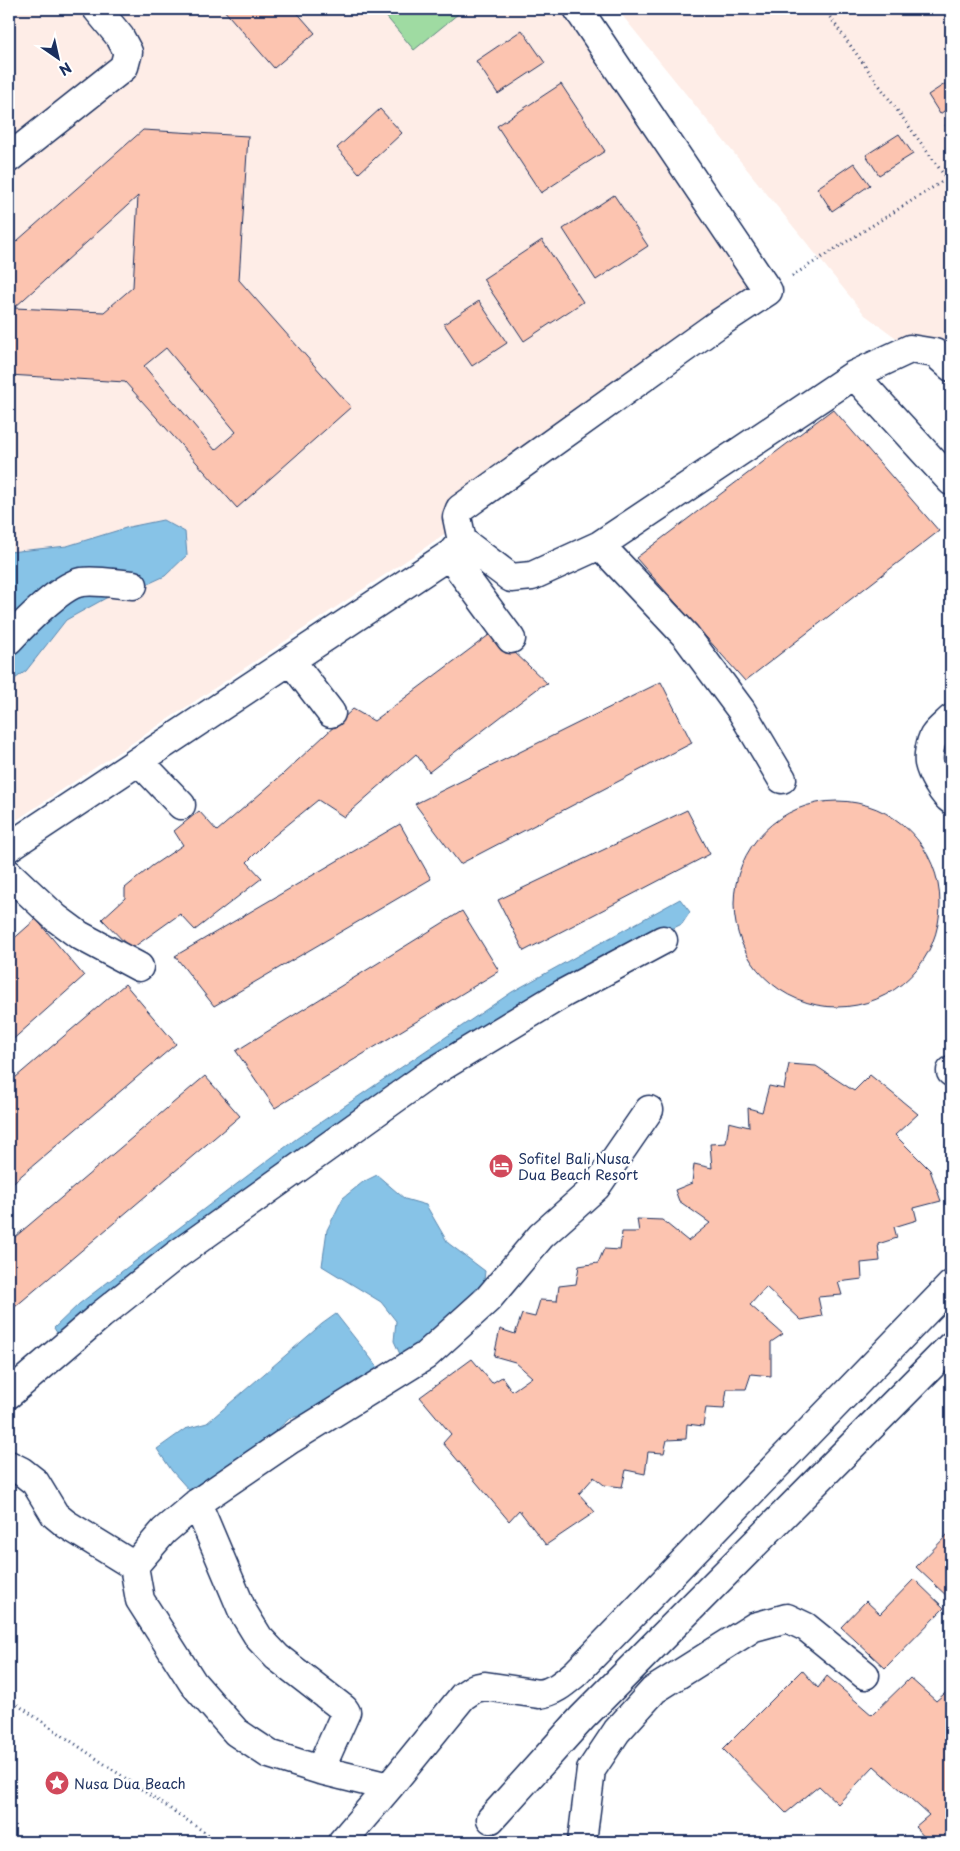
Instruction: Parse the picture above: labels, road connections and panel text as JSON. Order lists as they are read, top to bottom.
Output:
{
  "places": {
    "hotel": ["Sofitel Bali Nusa Dua Beach Resort"],
    "place": ["Nusa Dua Beach"]
  },
  "north": "bottom right"
}
